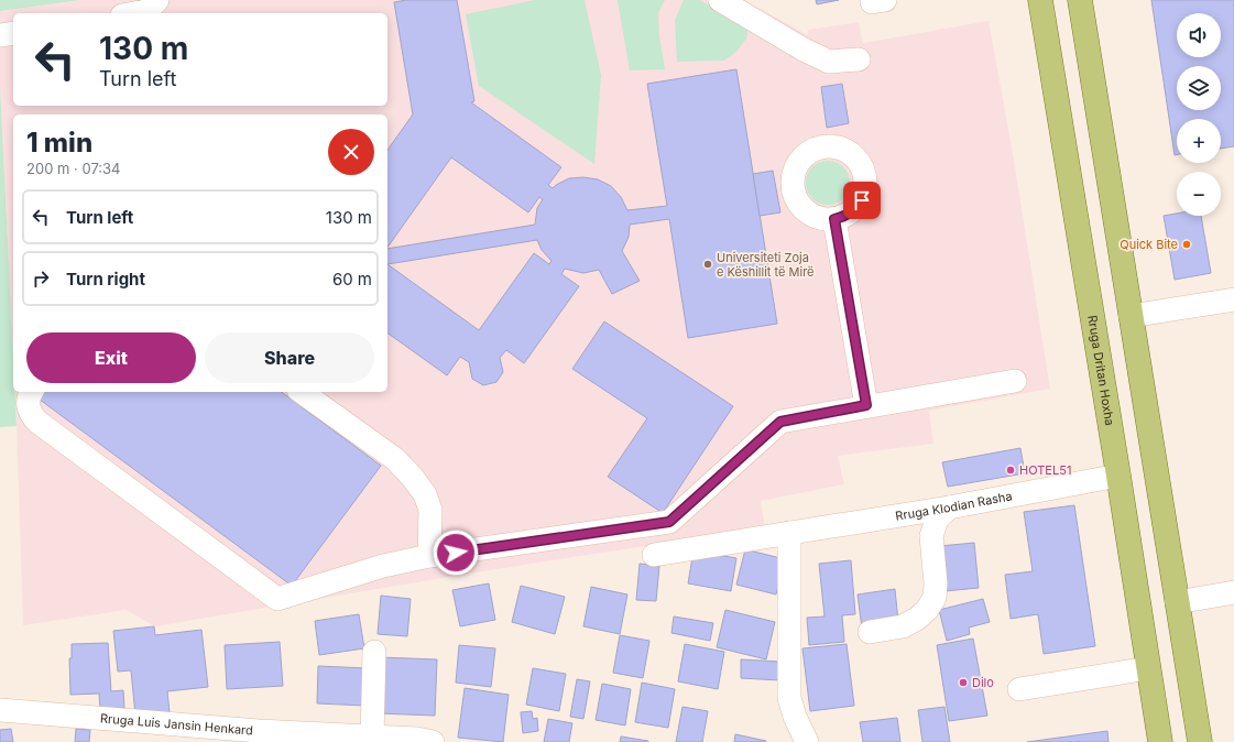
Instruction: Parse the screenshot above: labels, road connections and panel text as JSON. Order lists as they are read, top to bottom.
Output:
{
  "streets": {
    "main road": ["Rruga Dritan Hoxha"],
    "street": ["Rruga Klodian Rasha", "Rruga Luis Jansin Henkard"]
  },
  "crossings": [
    ["Rruga Dritan Hoxha", "Rruga Klodian Rasha"]
  ],
  "places": [
    "Quick Bite",
    "Universiteti Zoja e Këshillit të Mirë",
    "HOTEL51",
    "Dilo"
  ],
  "page": {
    "map_buttons": ["+", "−"],
    "turn": ["130 m", "Turn left"],
    "heading": ["1 min", "200 m · 07:34"],
    "list": [
      {
        "name": "Turn left",
        "value": "130 m"
      },
      {
        "name": "Turn right",
        "value": "60 m"
      }
    ],
    "buttons": ["Exit", "Share"]
  }
}
